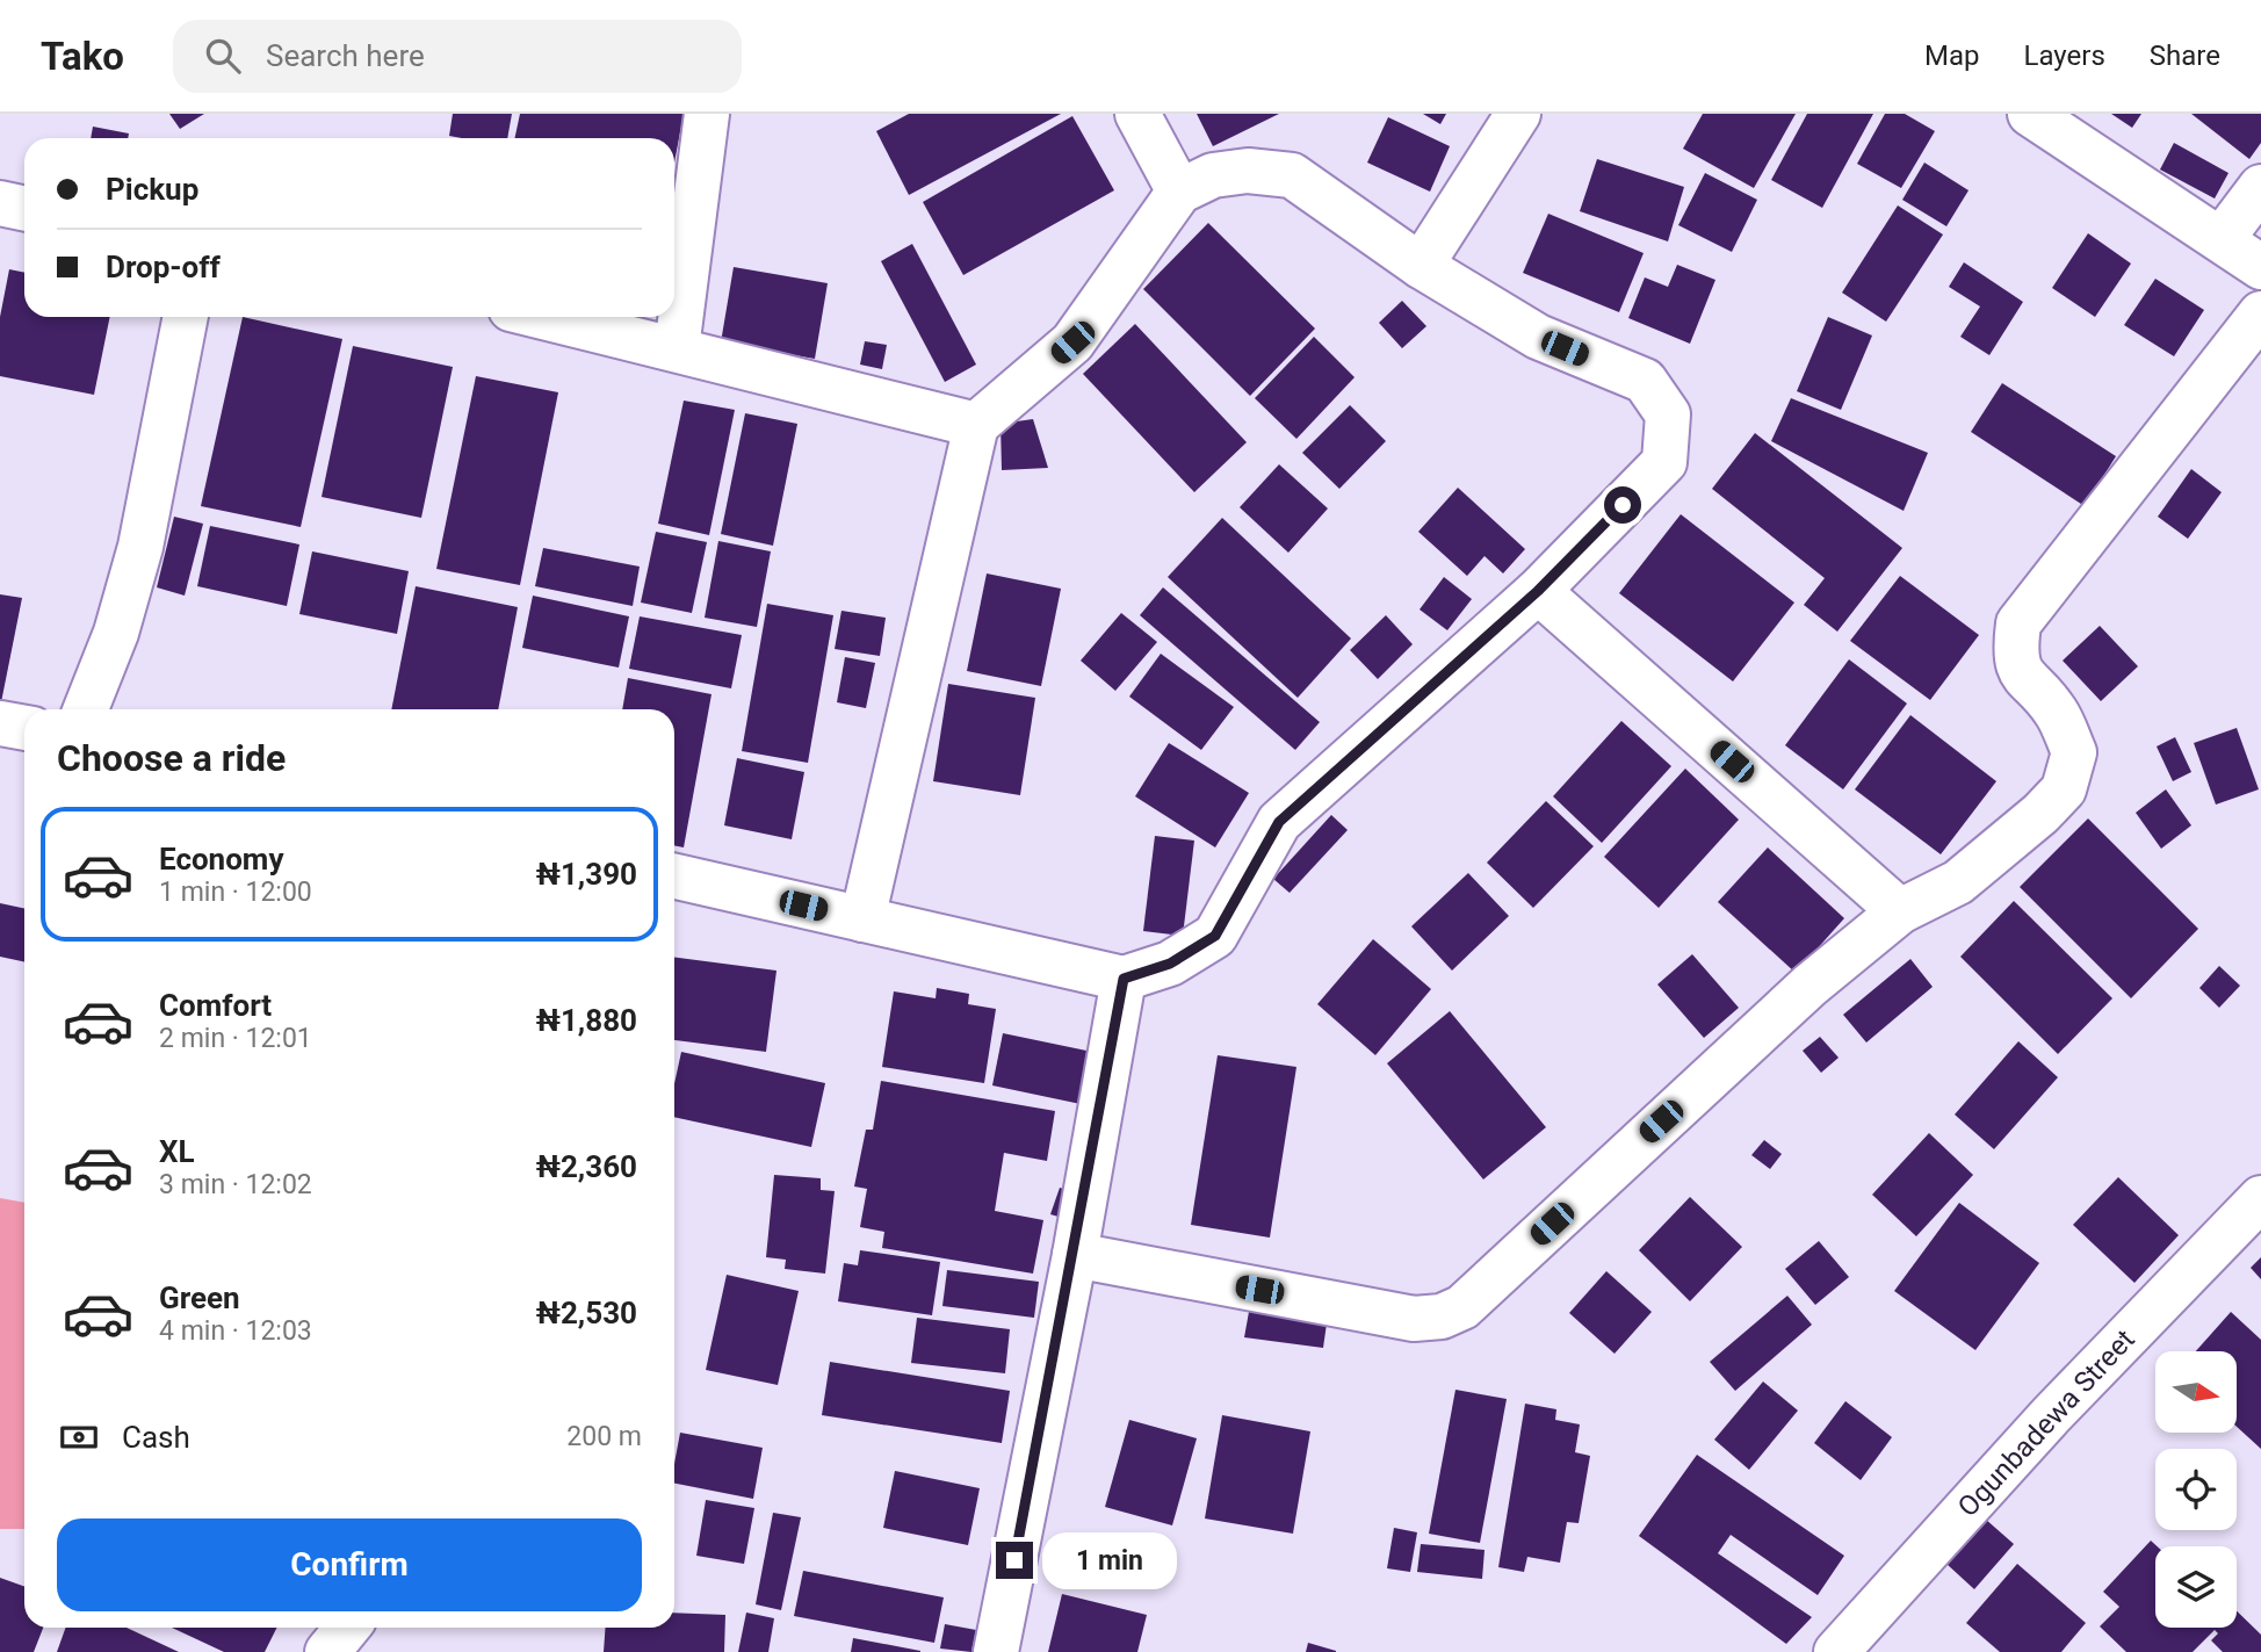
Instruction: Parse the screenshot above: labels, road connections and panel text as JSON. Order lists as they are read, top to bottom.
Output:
{
  "streets": {
    "street": ["Ogunbadewa Street"]
  },
  "north": "right",
  "page": {
    "header": "Tako",
    "search": "Search here",
    "nav": ["Map", "Layers", "Share"],
    "banner": ["Pickup", "Drop-off"],
    "heading": "Choose a ride",
    "list": [
      {
        "name": "Economy",
        "note": "1 min · 12:00",
        "value": "₦1,390"
      },
      {
        "name": "Comfort",
        "note": "2 min · 12:01",
        "value": "₦1,880"
      },
      {
        "name": "XL",
        "note": "3 min · 12:02",
        "value": "₦2,360"
      },
      {
        "name": "Green",
        "note": "4 min · 12:03",
        "value": "₦2,530"
      }
    ],
    "pay": ["Cash", "200 m"],
    "buttons": "Confirm",
    "bubble": "1 min"
  }
}
